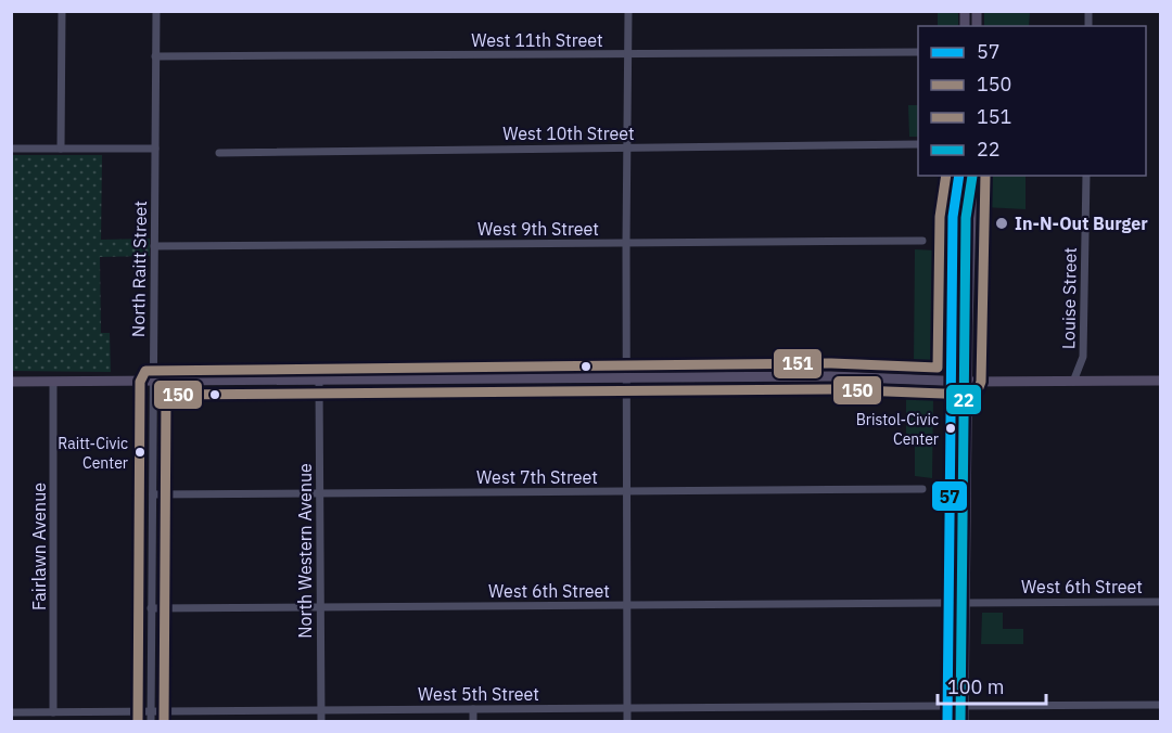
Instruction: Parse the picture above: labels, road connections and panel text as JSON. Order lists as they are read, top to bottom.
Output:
{
  "streets": {
    "street": [
      "West 11th Street",
      "West 10th Street",
      "West 9th Street",
      "North Raitt Street",
      "Louise Street",
      "West 7th Street",
      "Fairlawn Avenue",
      "North Western Avenue",
      "West 6th Street",
      "West 5th Street"
    ]
  },
  "crossings": [
    ["West 11th Street", "North Raitt Street"],
    ["West 9th Street", "North Raitt Street"],
    ["North Raitt Street", "West 7th Street"],
    ["North Raitt Street", "West 6th Street"],
    ["North Raitt Street", "West 5th Street"],
    ["West 7th Street", "North Western Avenue"],
    ["Fairlawn Avenue", "West 5th Street"],
    ["North Western Avenue", "West 6th Street"],
    ["North Western Avenue", "West 5th Street"]
  ],
  "places": ["In-N-Out Burger", "Bristol-Civic Center", "Raitt-Civic Center"],
  "lines": [
    "transit line 57",
    "transit line 150",
    "transit line 151",
    "transit line 22"
  ],
  "legend": [
    "57",
    "150",
    "151",
    "22"
  ],
  "scale_bar": "100 m"
}
